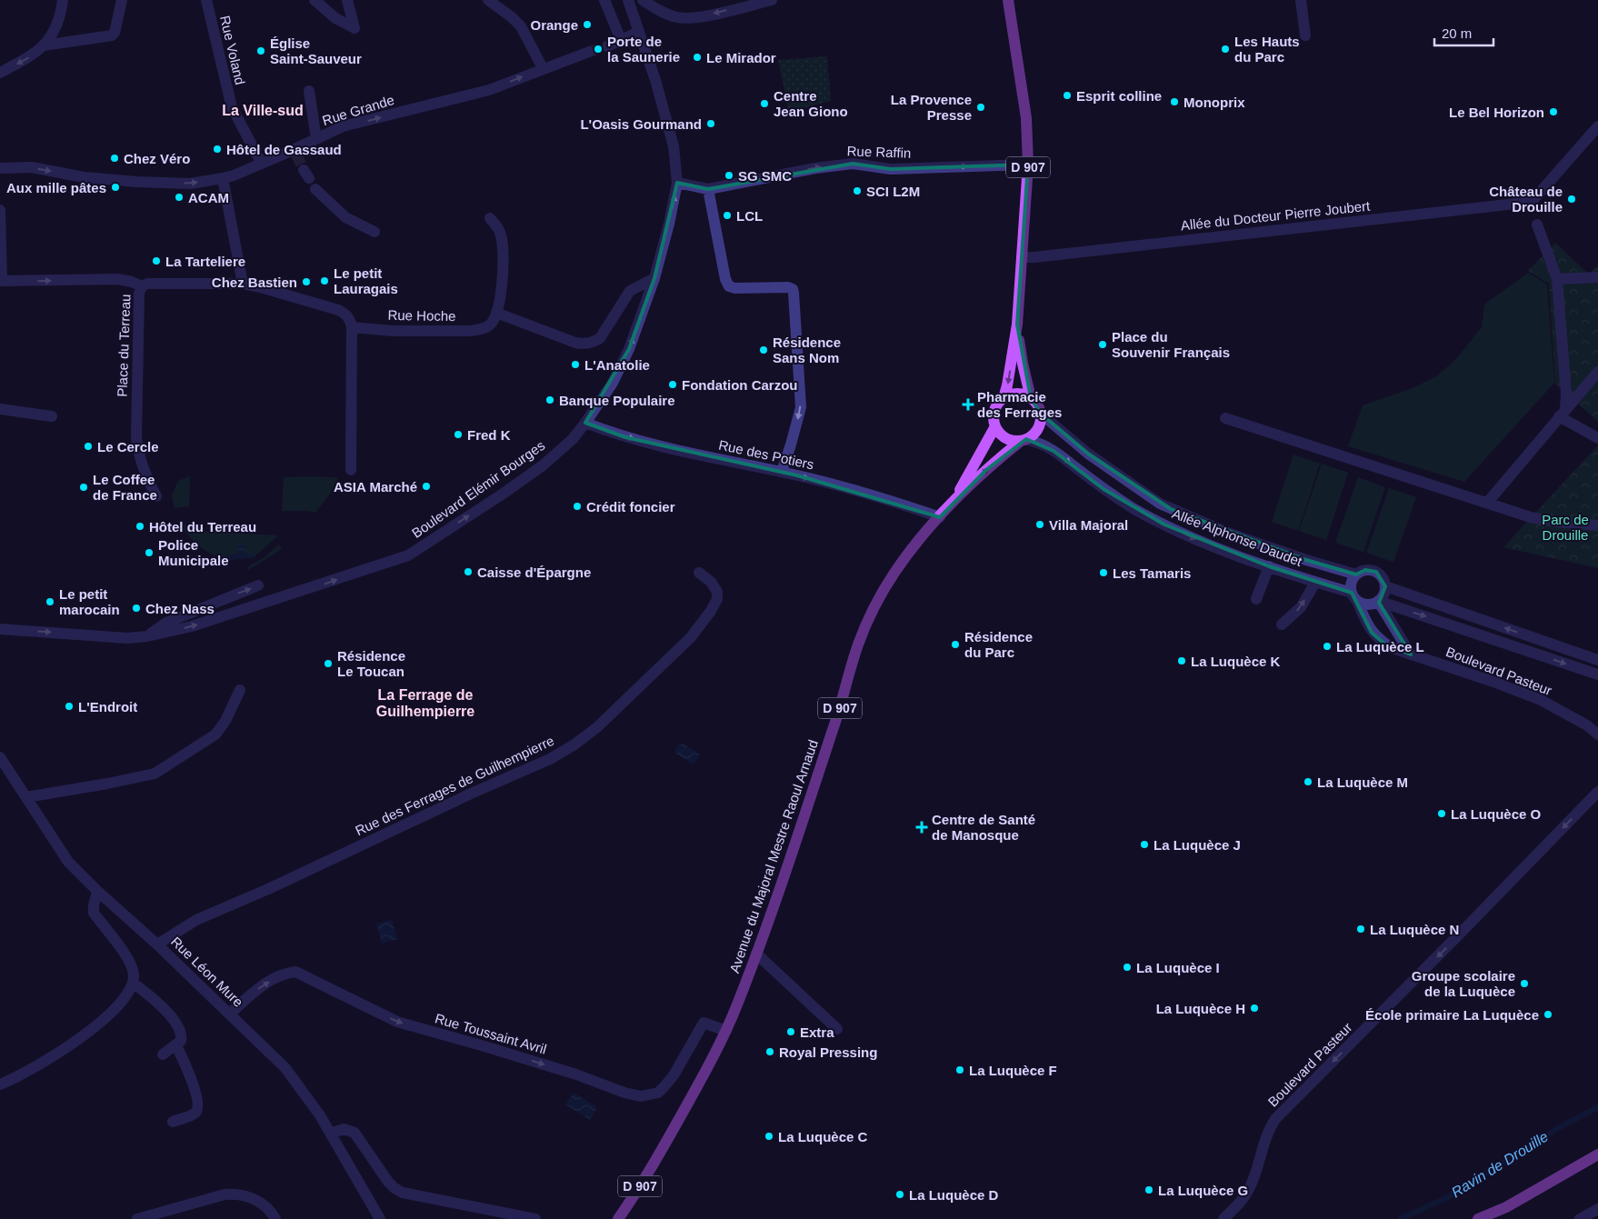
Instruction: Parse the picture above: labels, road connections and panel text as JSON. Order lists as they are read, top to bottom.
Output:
{
  "streets": {
    "main road": ["D 907", "Avenue du Majoral Mestre Raoul Arnaud"],
    "street": [
      "Rue Voland",
      "Rue Grande",
      "Rue Raffin",
      "Allée du Docteur Pierre Joubert",
      "Rue Hoche",
      "Place du Terreau",
      "Rue des Potiers",
      "Boulevard Elémir Bourges",
      "Allée Alphonse Daudet",
      "Boulevard Pasteur",
      "Rue des Ferrages de Guilhempierre",
      "Rue Léon Mure",
      "Rue Toussaint Avril"
    ]
  },
  "crossings": [
    ["Rue Voland", "Rue Grande"],
    ["Rue Raffin", "D 907"],
    ["Rue Raffin", "Boulevard Elémir Bourges"],
    ["D 907", "Allée du Docteur Pierre Joubert"],
    ["D 907", "Allée Alphonse Daudet"],
    ["D 907", "Avenue du Majoral Mestre Raoul Arnaud"],
    ["Rue Hoche", "Place du Terreau"],
    ["Rue des Potiers", "Boulevard Elémir Bourges"],
    ["Rue des Potiers", "Avenue du Majoral Mestre Raoul Arnaud"],
    ["Allée Alphonse Daudet", "Boulevard Pasteur"],
    ["Allée Alphonse Daudet", "Avenue du Majoral Mestre Raoul Arnaud"],
    ["Rue des Ferrages de Guilhempierre", "Rue Léon Mure"],
    ["Avenue du Majoral Mestre Raoul Arnaud", "Rue Toussaint Avril"],
    ["Rue Léon Mure", "Rue Toussaint Avril"]
  ],
  "one_way": [
    "Rue Grande",
    "Rue Raffin",
    "Rue des Potiers",
    "Boulevard Elémir Bourges",
    "Boulevard Pasteur",
    "Rue Toussaint Avril"
  ],
  "districts": ["La Ville-sud", "La Ferrage de Guilhempierre"],
  "water": ["Ravin de Drouille"],
  "parks": ["Parc de Drouille"],
  "places": {
    "other": [
      "Orange",
      "Porte de la Saunerie",
      "Les Hauts du Parc",
      "Église Saint-Sauveur",
      "Le Mirador",
      "Esprit colline",
      "Monoprix",
      "Centre Jean Giono",
      "La Provence Presse",
      "Le Bel Horizon",
      "L'Oasis Gourmand",
      "Hôtel de Gassaud",
      "Chez Véro",
      "SG SMC",
      "Aux mille pâtes",
      "SCI L2M",
      "ACAM",
      "Château de Drouille",
      "LCL",
      "La Tarteliere",
      "Le petit Lauragais",
      "Chez Bastien",
      "Place du Souvenir Français",
      "Résidence Sans Nom",
      "L'Anatolie",
      "Fondation Carzou",
      "Banque Populaire",
      "Fred K",
      "Le Cercle",
      "ASIA Marché",
      "Le Coffee de France",
      "Crédit foncier",
      "Villa Majoral",
      "Hôtel du Terreau",
      "Police Municipale",
      "Caisse d'Épargne",
      "Les Tamaris",
      "Le petit marocain",
      "Chez Nass",
      "Résidence du Parc",
      "La Luquèce L",
      "La Luquèce K",
      "Résidence Le Toucan",
      "L'Endroit",
      "La Luquèce M",
      "La Luquèce O",
      "La Luquèce J",
      "La Luquèce N",
      "La Luquèce I",
      "Groupe scolaire de la Luquèce",
      "La Luquèce H",
      "École primaire La Luquèce",
      "Extra",
      "Royal Pressing",
      "La Luquèce F",
      "La Luquèce C",
      "La Luquèce G",
      "La Luquèce D"
    ],
    "health": ["Pharmacie des Ferrages", "Centre de Santé de Manosque"]
  },
  "scale_bar": "20 m"
}
